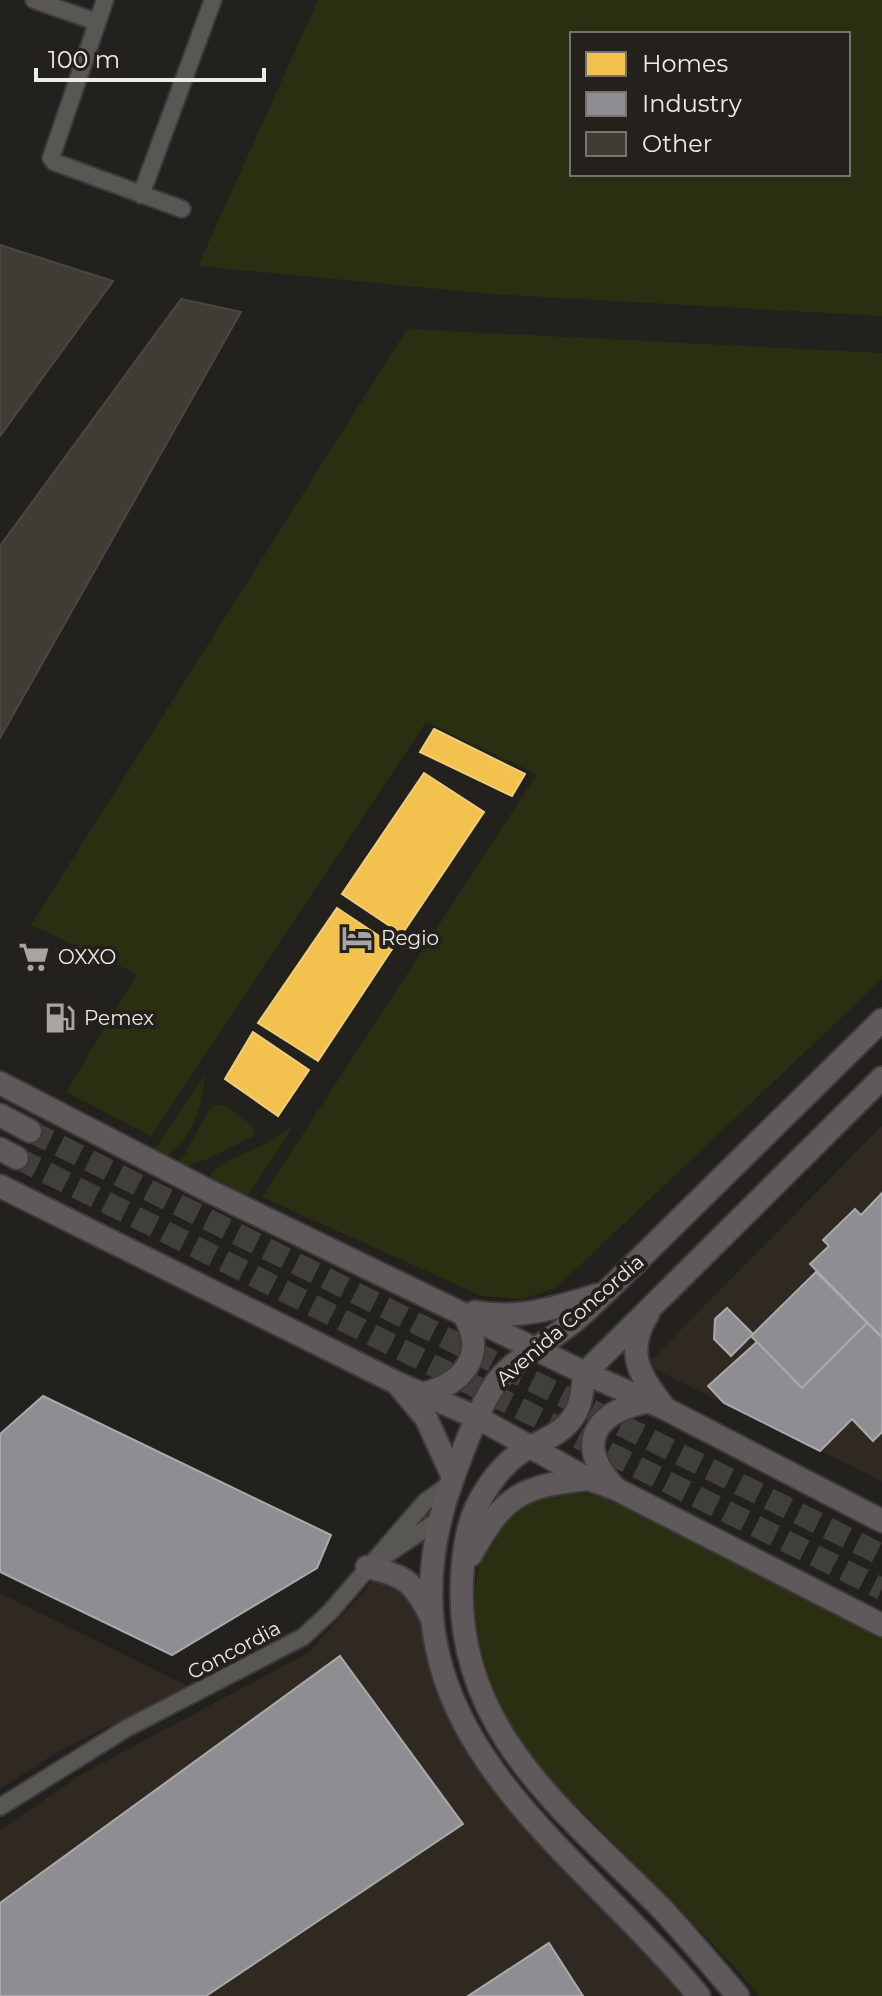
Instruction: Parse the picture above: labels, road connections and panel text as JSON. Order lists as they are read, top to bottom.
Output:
{
  "streets": {
    "main road": ["Avenida Concordia"],
    "street": ["Concordia"]
  },
  "crossings": [
    ["Avenida Concordia", "Concordia"]
  ],
  "places": {
    "hotel": ["Regio"],
    "supermarket": ["OXXO"],
    "fuel station": ["Pemex"]
  },
  "legend": ["Homes", "Industry", "Other"],
  "scale_bar": "100 m"
}
